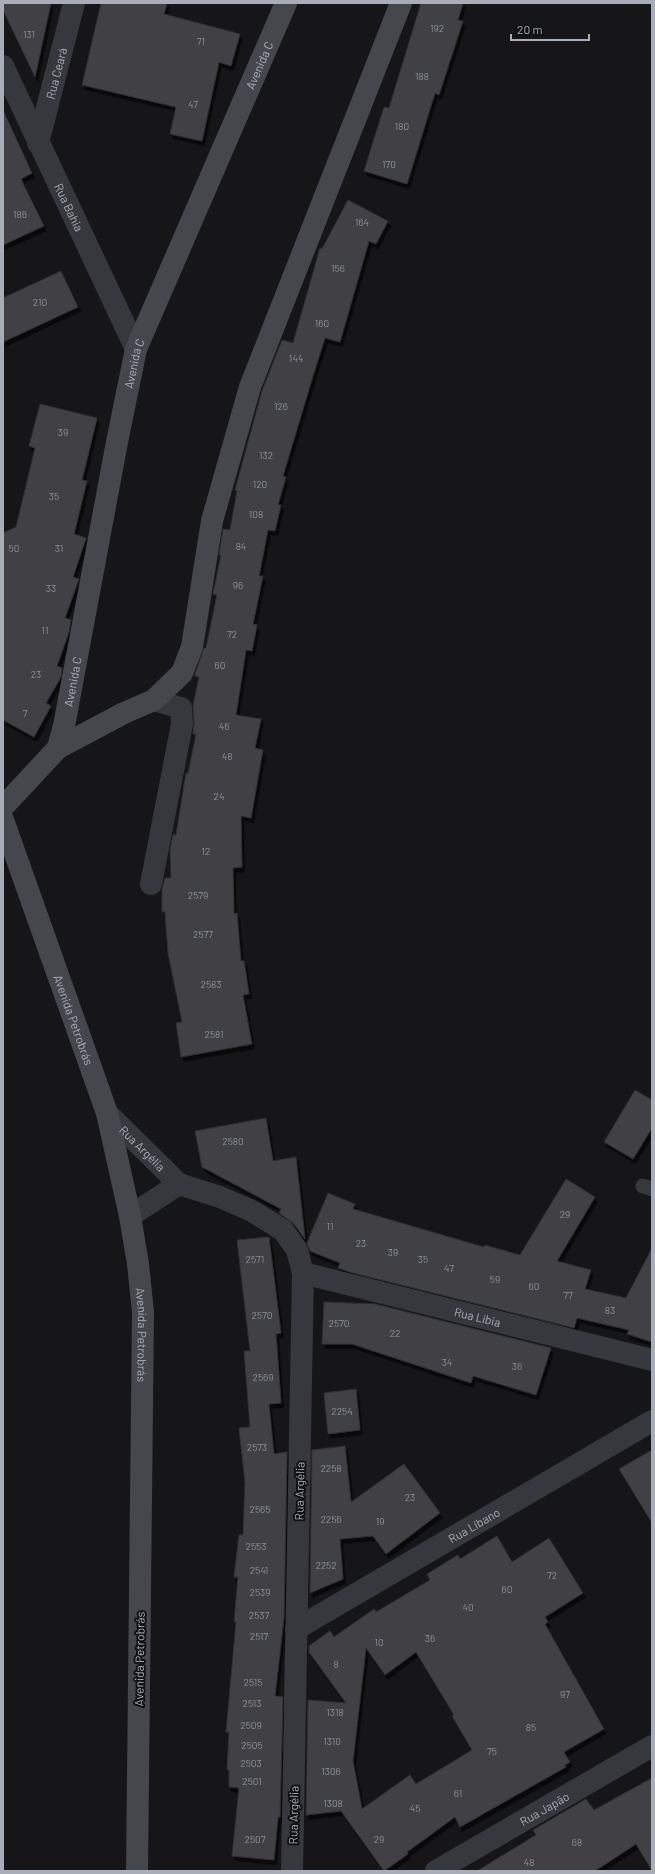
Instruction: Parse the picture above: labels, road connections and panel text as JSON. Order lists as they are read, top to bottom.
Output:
{
  "streets": {
    "main road": ["Avenida C", "Avenida Petrobrás"],
    "street": [
      "Rua Ceará",
      "Rua Bahia",
      "Rua Argélia",
      "Rua Líbia",
      "Rua Líbano",
      "Rua Japão"
    ]
  },
  "crossings": [
    ["Avenida C", "Rua Bahia"],
    ["Rua Ceará", "Rua Bahia"],
    ["Avenida Petrobrás", "Rua Argélia"],
    ["Rua Argélia", "Rua Líbia"],
    ["Rua Argélia", "Rua Líbano"]
  ],
  "house_numbers": [
    "192",
    "131",
    "71",
    "188",
    "47",
    "180",
    "170",
    "186",
    "164",
    "156",
    "210",
    "160",
    "144",
    "126",
    "39",
    "132",
    "120",
    "35",
    "108",
    "84",
    "50",
    "31",
    "96",
    "33",
    "11",
    "72",
    "60",
    "23",
    "7",
    "46",
    "48",
    "24",
    "12",
    "2579",
    "2577",
    "2583",
    "2581",
    "2580",
    "29",
    "11",
    "23",
    "39",
    "2571",
    "35",
    "47",
    "59",
    "60",
    "77",
    "83",
    "2570",
    "2570",
    "22",
    "34",
    "36",
    "2569",
    "2254",
    "2573",
    "2258",
    "23",
    "2565",
    "2256",
    "19",
    "2553",
    "2252",
    "2541",
    "72",
    "60",
    "2539",
    "40",
    "2537",
    "2517",
    "36",
    "10",
    "8",
    "2515",
    "97",
    "2513",
    "1318",
    "2509",
    "85",
    "1310",
    "2505",
    "75",
    "2503",
    "1306",
    "2501",
    "61",
    "1308",
    "45",
    "2507",
    "29",
    "68",
    "48"
  ],
  "scale_bar": "20 m"
}
